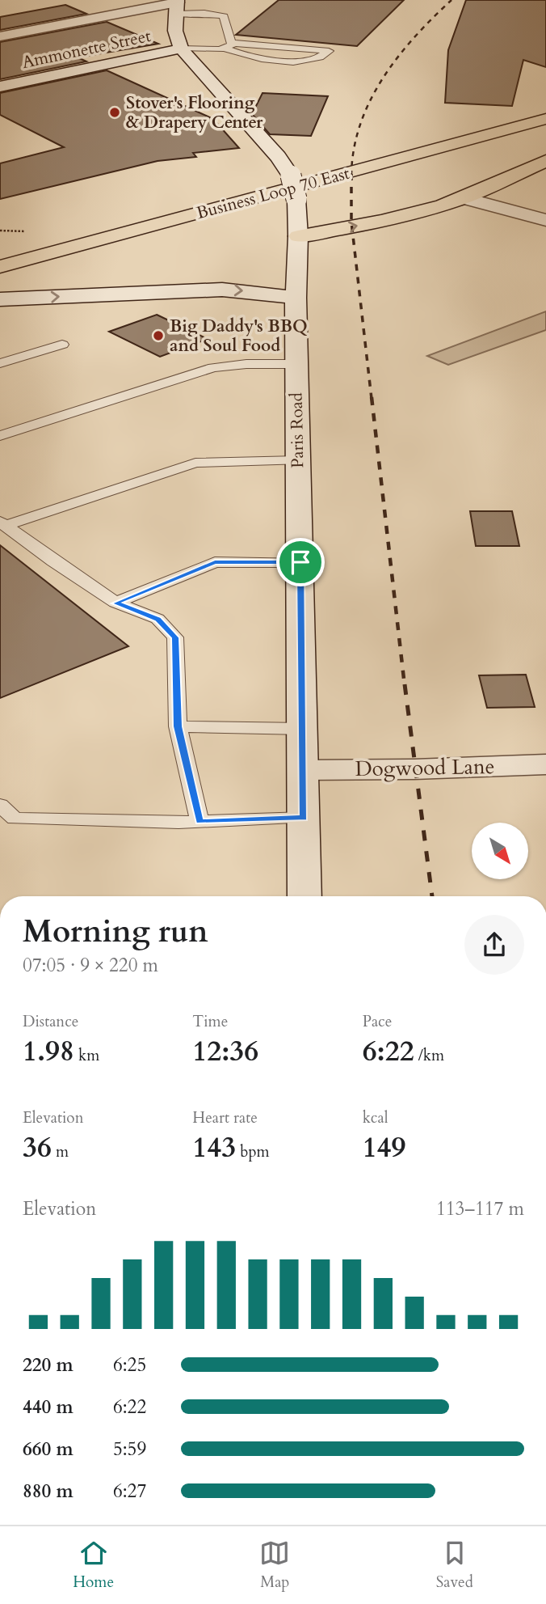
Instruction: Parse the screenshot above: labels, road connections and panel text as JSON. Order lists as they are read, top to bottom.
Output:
{
  "streets": {
    "main road": [
      "Ammonette Street",
      "Business Loop 70 East",
      "Paris Road",
      "Dogwood Lane"
    ]
  },
  "crossings": [
    ["Ammonette Street", "Paris Road"],
    ["Paris Road", "Dogwood Lane"]
  ],
  "places": ["Stover's Flooring & Drapery Center", "Big Daddy's BBQ and Soul Food"],
  "north": "bottom right",
  "page": {
    "heading": ["Morning run", "07:05 · 9 × 220 m"],
    "stats": [
      ["Distance", "1.98 km"],
      ["Time", "12:36"],
      ["Pace", "6:22 /km"],
      ["Elevation", "36 m"],
      ["Heart rate", "143 bpm"],
      ["kcal", "149"]
    ],
    "chart": ["Elevation", "113–117 m"],
    "list": [
      {
        "name": "220 m",
        "note": "6:25"
      },
      {
        "name": "440 m",
        "note": "6:22"
      },
      {
        "name": "660 m",
        "note": "5:59"
      },
      {
        "name": "880 m",
        "note": "6:27"
      }
    ],
    "tabs": ["Home", "Map", "Saved"]
  }
}
